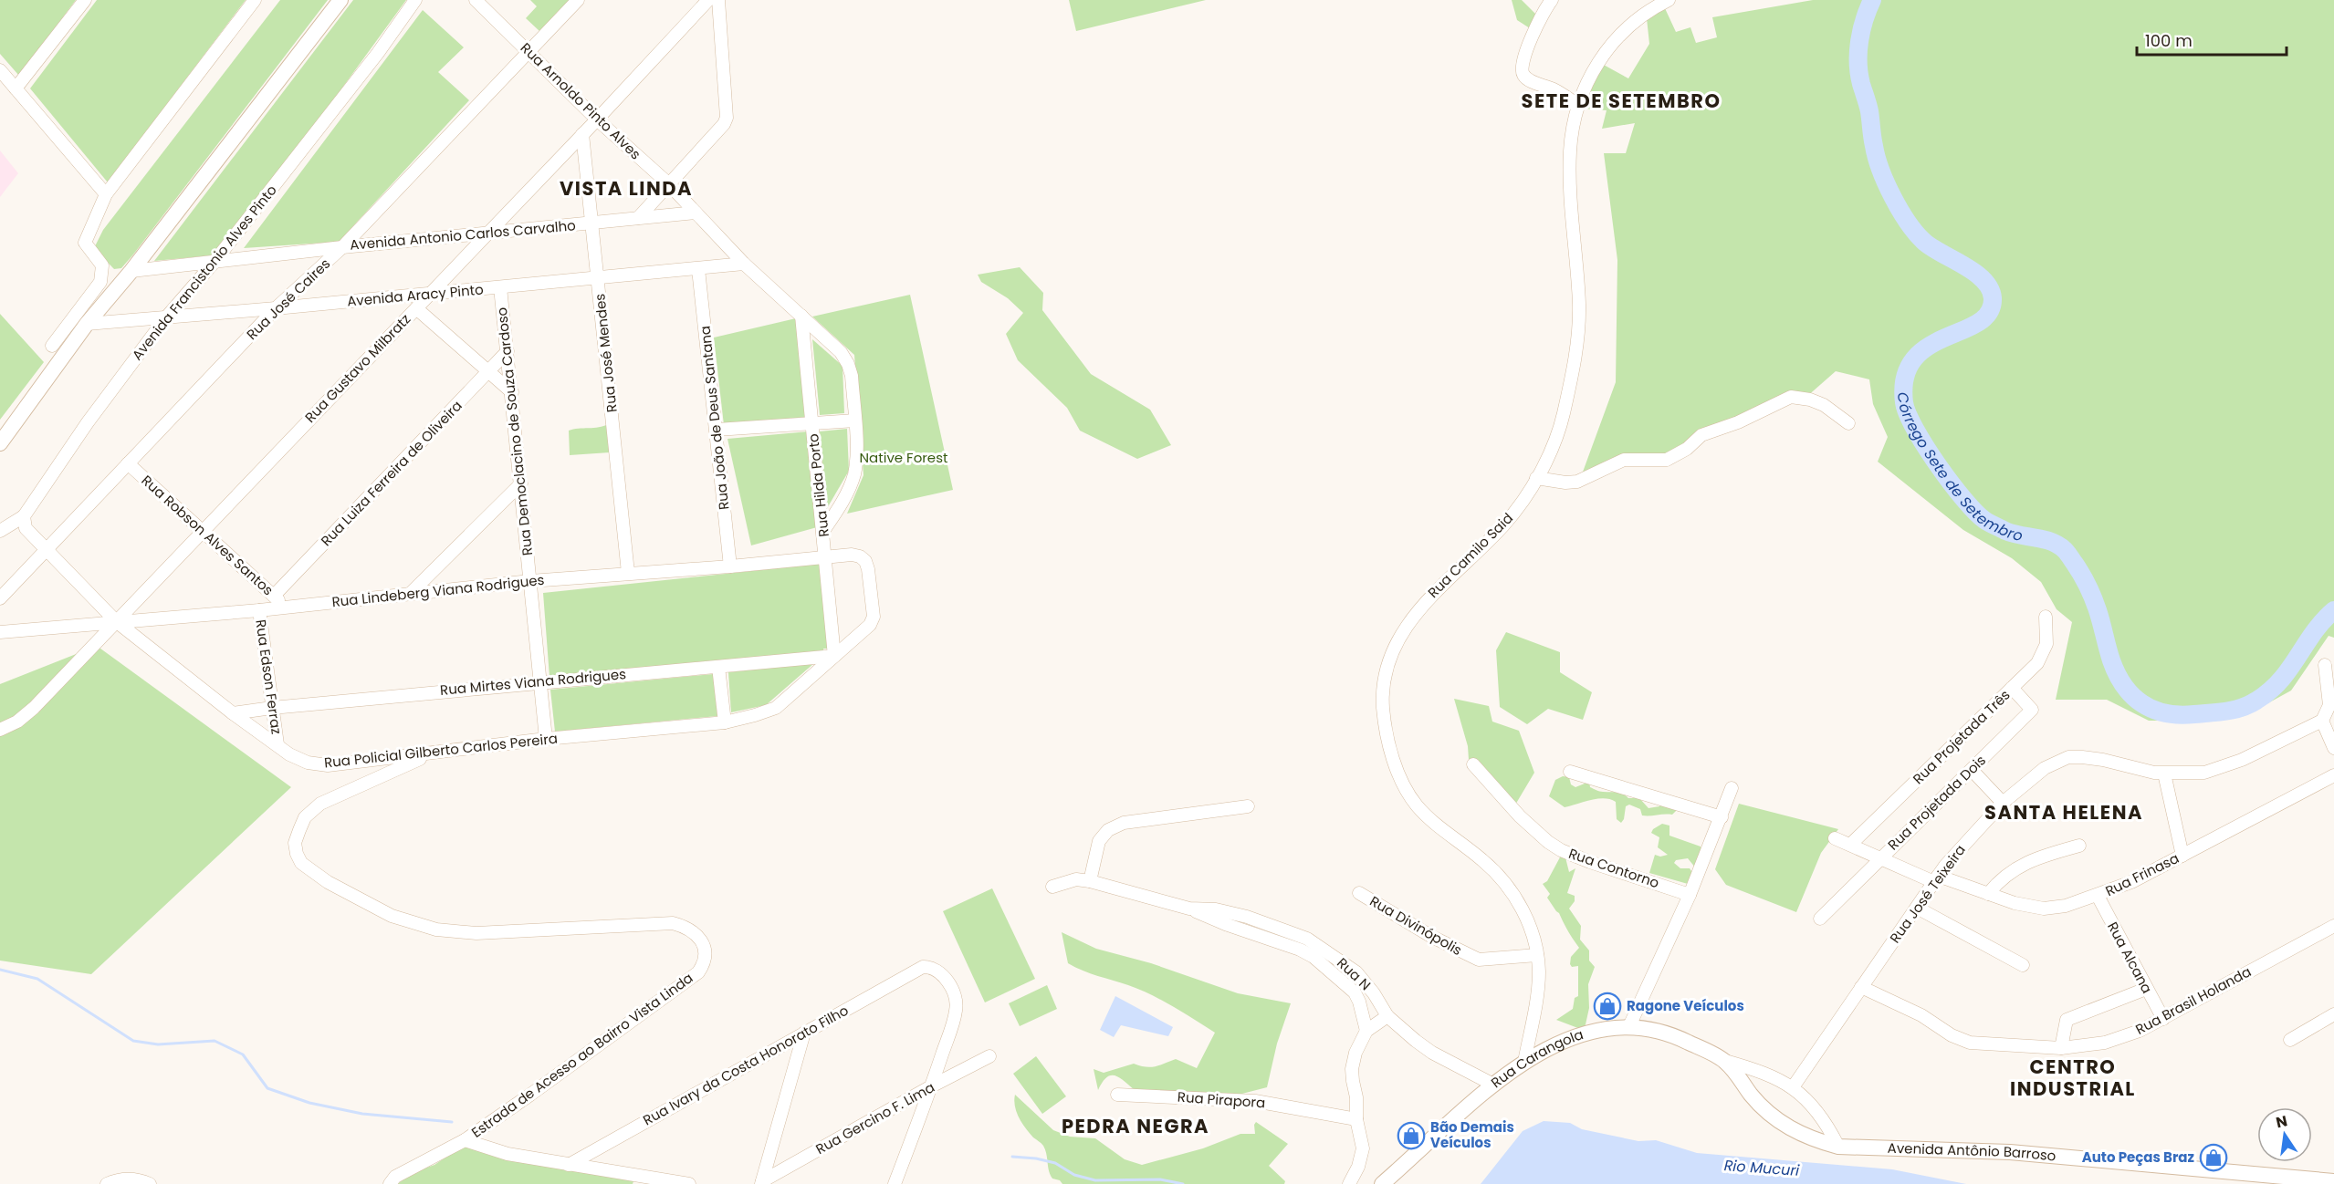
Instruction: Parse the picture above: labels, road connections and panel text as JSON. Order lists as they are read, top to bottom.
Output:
{
  "streets": {
    "main road": ["Rua Carangola", "Avenida Antônio Barroso"],
    "street": [
      "Rua Arnoldo Pinto Alves",
      "Avenida Antonio Carlos Carvalho",
      "Avenida Francistonio Alves Pinto",
      "Avenida Aracy Pinto",
      "Rua José Caires",
      "Rua José Mendes",
      "Rua Gustavo Milbratz",
      "Rua João de Deus Santana",
      "Rua Democlacino de Souza Cardoso",
      "Rua Luiza Ferreira de Oliveira",
      "Rua Hilda Porto",
      "Rua Robson Alves Santos",
      "Rua Camilo Said",
      "Rua Lindeberg Viana Rodrigues",
      "Rua Edson Ferraz",
      "Rua Mirtes Viana Rodrigues",
      "Rua Projetada Três",
      "Rua Policial Gilberto Carlos Pereira",
      "Rua Projetada Dois",
      "Rua Contorno",
      "Rua Frinasa",
      "Rua José Teixeira",
      "Rua Divinópolis",
      "Rua Alcana",
      "Rua N",
      "Rua Brasil Holanda",
      "Estrada de Acesso ao Bairro Vista Linda",
      "Rua Ivary da Costa Honorato Filho",
      "Rua Pirapora",
      "Rua Gercino F. Lima"
    ]
  },
  "crossings": [
    ["Rua Arnoldo Pinto Alves", "Avenida Antonio Carlos Carvalho"],
    ["Rua Arnoldo Pinto Alves", "Avenida Aracy Pinto"],
    ["Rua Arnoldo Pinto Alves", "Rua José Caires"],
    ["Rua Arnoldo Pinto Alves", "Rua Gustavo Milbratz"],
    ["Rua Arnoldo Pinto Alves", "Rua Hilda Porto"],
    ["Avenida Antonio Carlos Carvalho", "Avenida Francistonio Alves Pinto"],
    ["Avenida Antonio Carlos Carvalho", "Rua José Caires"],
    ["Avenida Antonio Carlos Carvalho", "Rua José Mendes"],
    ["Avenida Antonio Carlos Carvalho", "Rua Gustavo Milbratz"],
    ["Avenida Francistonio Alves Pinto", "Avenida Aracy Pinto"],
    ["Avenida Aracy Pinto", "Rua José Caires"],
    ["Avenida Aracy Pinto", "Rua José Mendes"],
    ["Avenida Aracy Pinto", "Rua Gustavo Milbratz"],
    ["Avenida Aracy Pinto", "Rua João de Deus Santana"],
    ["Avenida Aracy Pinto", "Rua Democlacino de Souza Cardoso"],
    ["Rua José Caires", "Rua Robson Alves Santos"],
    ["Rua José Caires", "Rua Policial Gilberto Carlos Pereira"],
    ["Rua José Mendes", "Rua Gustavo Milbratz"],
    ["Rua José Mendes", "Rua Lindeberg Viana Rodrigues"],
    ["Rua Gustavo Milbratz", "Rua Robson Alves Santos"],
    ["Rua Gustavo Milbratz", "Rua Lindeberg Viana Rodrigues"],
    ["Rua Gustavo Milbratz", "Rua Policial Gilberto Carlos Pereira"],
    ["Rua João de Deus Santana", "Rua Lindeberg Viana Rodrigues"],
    ["Rua Democlacino de Souza Cardoso", "Rua Luiza Ferreira de Oliveira"],
    ["Rua Democlacino de Souza Cardoso", "Rua Lindeberg Viana Rodrigues"],
    ["Rua Democlacino de Souza Cardoso", "Rua Mirtes Viana Rodrigues"],
    ["Rua Democlacino de Souza Cardoso", "Rua Policial Gilberto Carlos Pereira"],
    ["Rua Luiza Ferreira de Oliveira", "Rua Robson Alves Santos"],
    ["Rua Hilda Porto", "Rua Lindeberg Viana Rodrigues"],
    ["Rua Hilda Porto", "Rua Mirtes Viana Rodrigues"],
    ["Rua Hilda Porto", "Rua Policial Gilberto Carlos Pereira"],
    ["Rua Robson Alves Santos", "Rua Lindeberg Viana Rodrigues"],
    ["Rua Camilo Said", "Rua Divinópolis"],
    ["Rua Camilo Said", "Rua Carangola"],
    ["Rua Lindeberg Viana Rodrigues", "Rua Edson Ferraz"],
    ["Rua Lindeberg Viana Rodrigues", "Rua Policial Gilberto Carlos Pereira"],
    ["Rua Edson Ferraz", "Rua Mirtes Viana Rodrigues"],
    ["Rua Edson Ferraz", "Rua Policial Gilberto Carlos Pereira"],
    ["Rua Mirtes Viana Rodrigues", "Rua Policial Gilberto Carlos Pereira"],
    ["Rua Projetada Três", "Rua Projetada Dois"],
    ["Rua Projetada Três", "Rua Frinasa"],
    ["Rua Policial Gilberto Carlos Pereira", "Estrada de Acesso ao Bairro Vista Linda"],
    ["Rua Projetada Dois", "Rua Frinasa"],
    ["Rua Frinasa", "Rua José Teixeira"],
    ["Rua Frinasa", "Rua Alcana"],
    ["Rua José Teixeira", "Rua Brasil Holanda"],
    ["Rua Alcana", "Rua Brasil Holanda"],
    ["Rua N", "Rua Carangola"],
    ["Rua Carangola", "Avenida Antônio Barroso"],
    ["Rua Ivary da Costa Honorato Filho", "Rua Gercino F. Lima"]
  ],
  "districts": [
    "SETE DE SETEMBRO",
    "VISTA LINDA",
    "SANTA HELENA",
    "CENTRO INDUSTRIAL",
    "PEDRA NEGRA"
  ],
  "water": ["Córrego Sete de Setembro", "Rio Mucuri"],
  "parks": ["Native Forest"],
  "places": {
    "shop": ["Ragone Veículos", "Bão Demais Veículos", "Auto Peças Braz"]
  },
  "scale_bar": "100 m",
  "north": "top"
}
